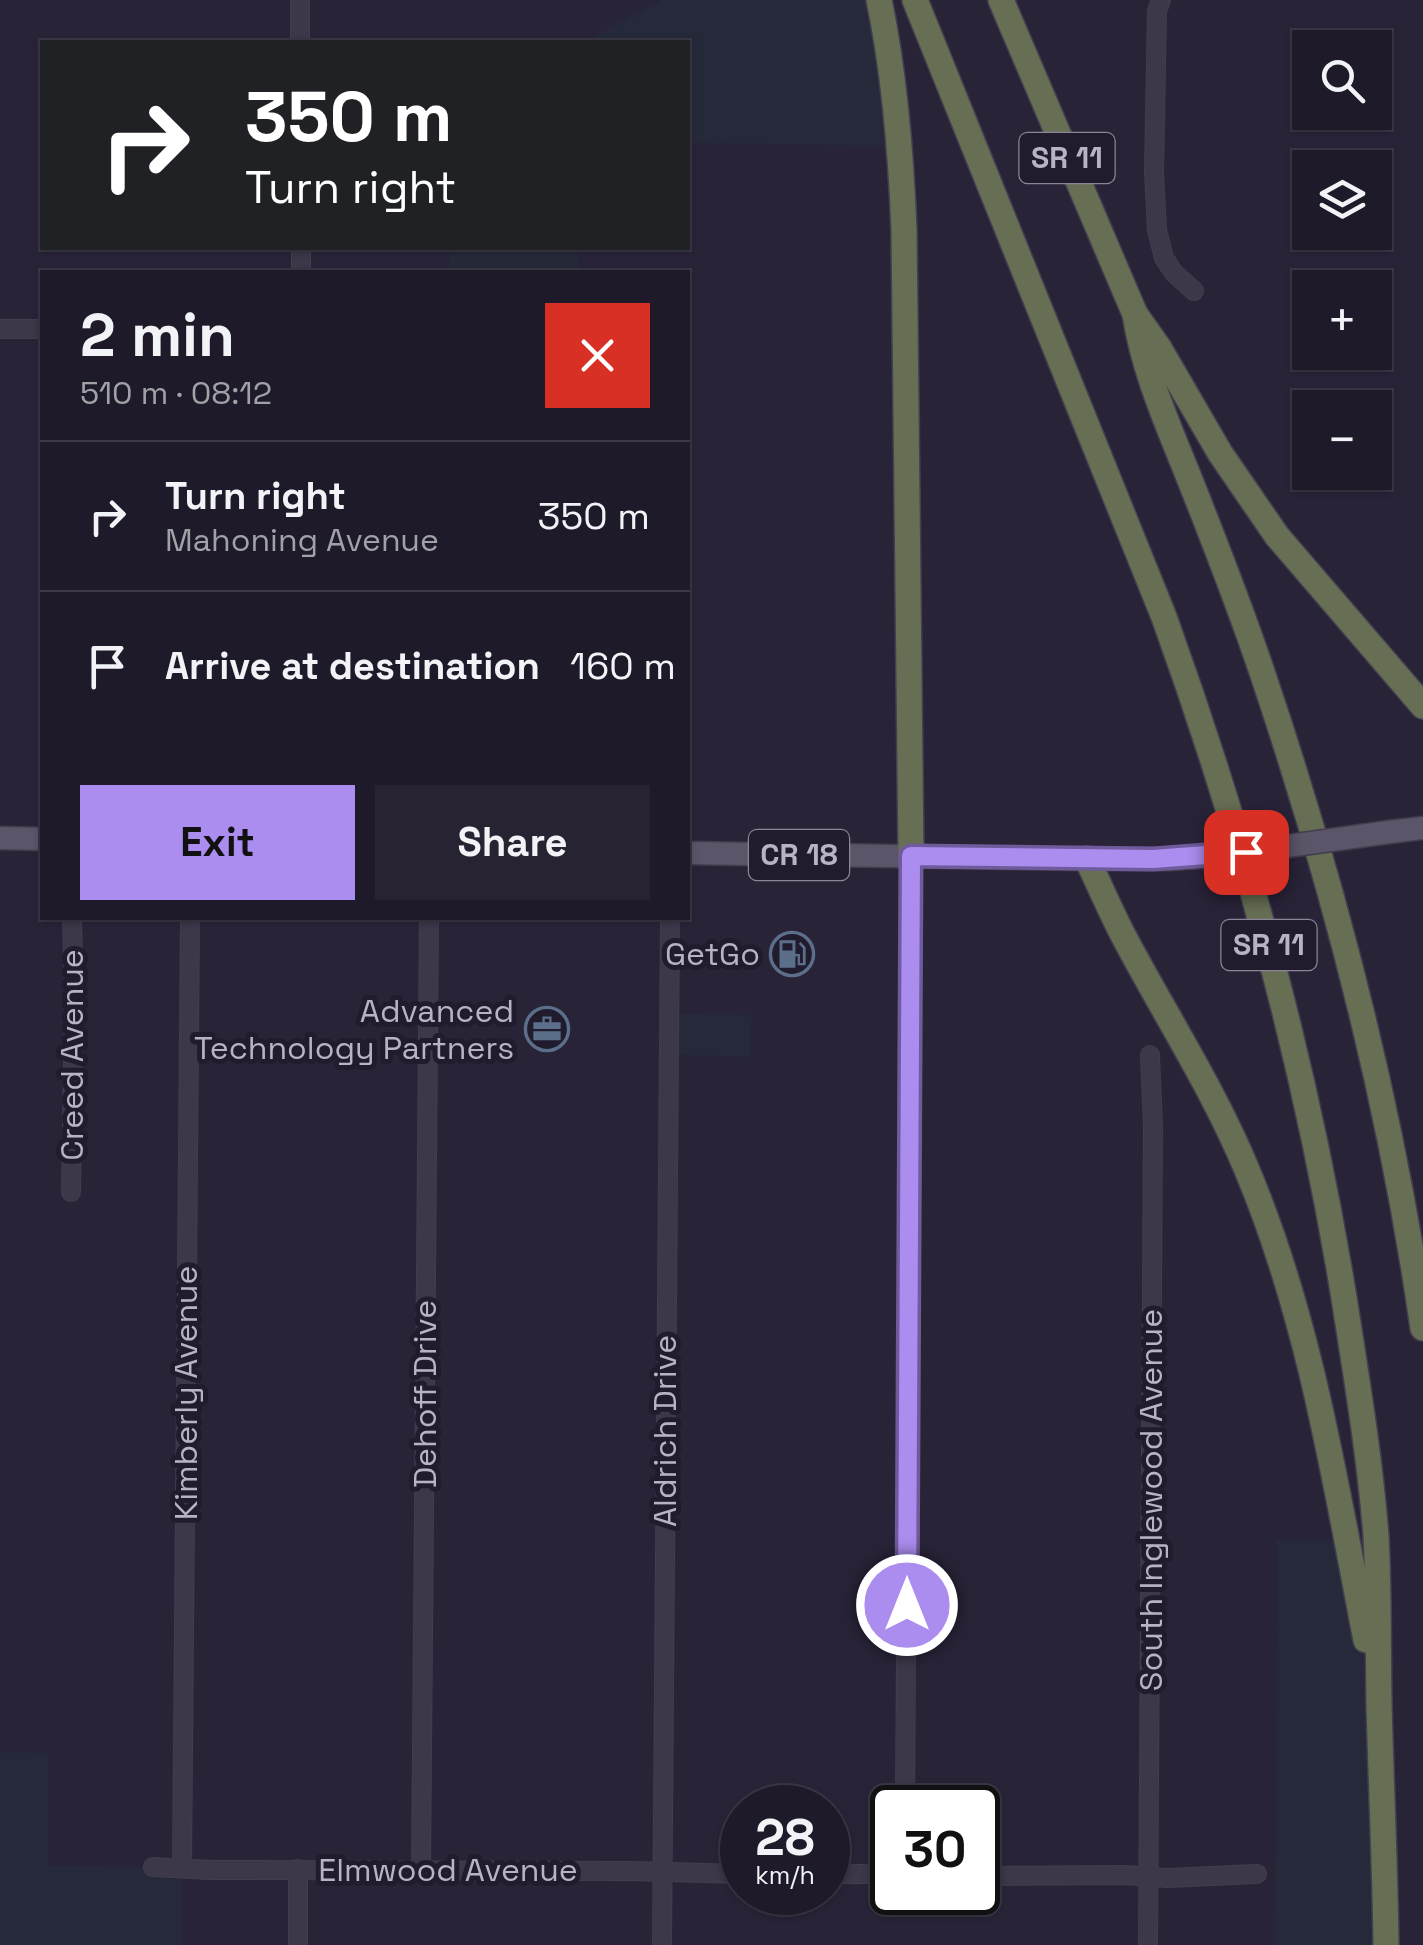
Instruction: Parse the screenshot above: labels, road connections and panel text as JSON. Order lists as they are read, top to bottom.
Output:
{
  "streets": {
    "highway": ["SR 11"],
    "main road": ["CR 18"],
    "street": [
      "Creed Avenue",
      "Kimberly Avenue",
      "Dehoff Drive",
      "Aldrich Drive",
      "South Inglewood Avenue",
      "Elmwood Avenue"
    ]
  },
  "crossings": [
    ["Kimberly Avenue", "Elmwood Avenue"],
    ["Dehoff Drive", "Elmwood Avenue"],
    ["Aldrich Drive", "Elmwood Avenue"]
  ],
  "places": {
    "fuel station": ["GetGo"],
    "office": ["Advanced Technology Partners"]
  },
  "page": {
    "map_buttons": ["+", "−"],
    "turn": ["350 m", "Turn right"],
    "heading": ["2 min", "510 m · 08:12"],
    "list": [
      {
        "name": "Turn right",
        "note": "Mahoning Avenue",
        "value": "350 m"
      },
      {
        "name": "Arrive at destination",
        "value": "160 m"
      }
    ],
    "buttons": ["Exit", "Share"],
    "speed": "28 km/h",
    "limit": "30"
  }
}
